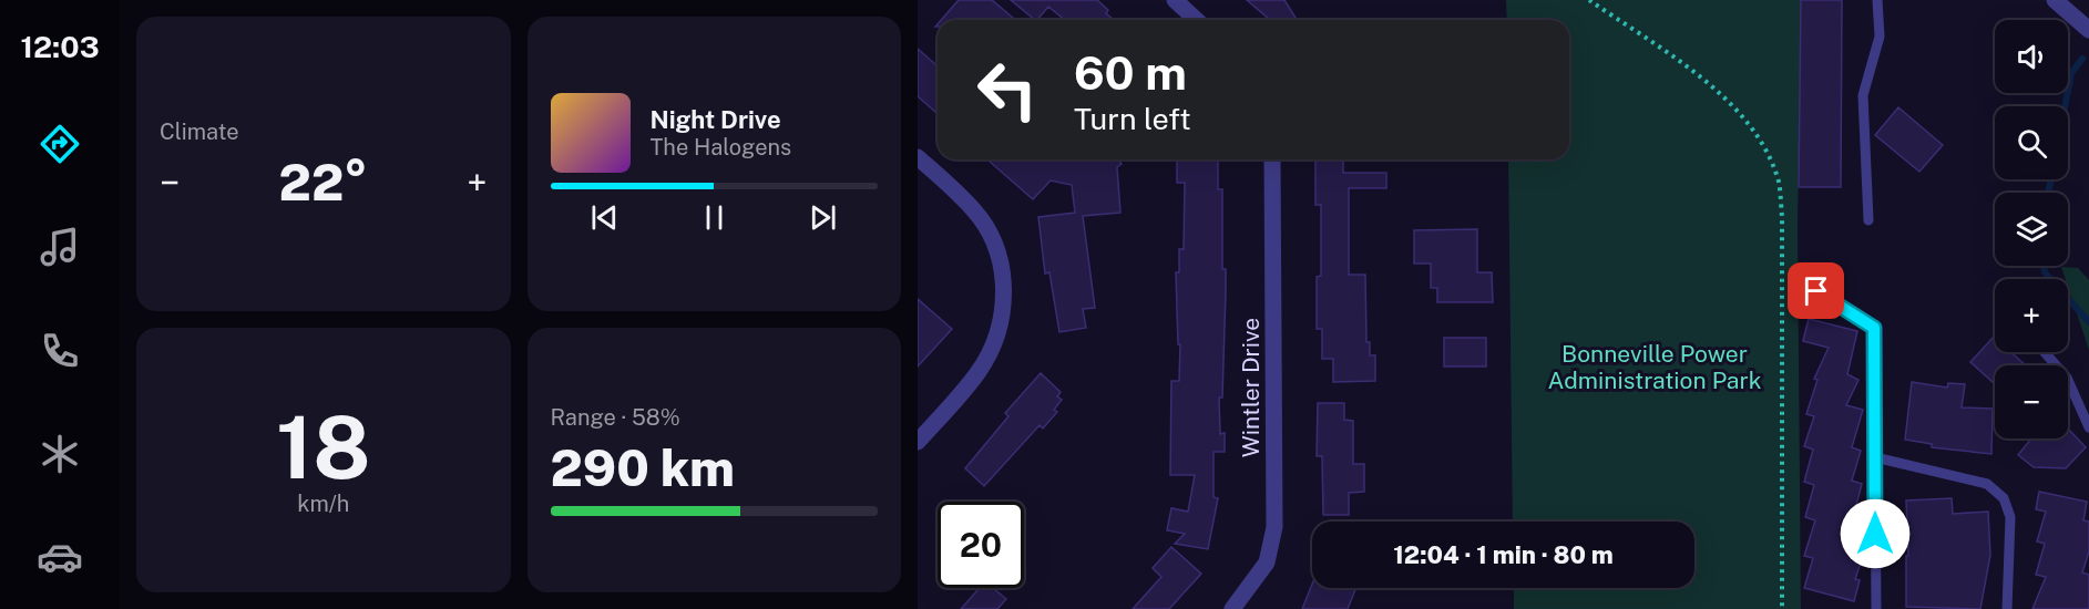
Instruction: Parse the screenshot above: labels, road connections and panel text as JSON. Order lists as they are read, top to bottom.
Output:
{
  "streets": {
    "street": ["Wintler Drive"]
  },
  "parks": ["Bonneville Power Administration Park"],
  "page": {
    "tabs": "12:03",
    "tile": [
      "Climate",
      ["18", "km/h"],
      ["Range · 58%", "290 km"]
    ],
    "map_buttons": ["+", "−"],
    "turn": ["60 m", "Turn left"],
    "song": ["Night Drive", "The Halogens"],
    "heat": ["−", "22°", "+"],
    "limit": "20",
    "trip": "12:04 · 1 min · 80 m"
  }
}
